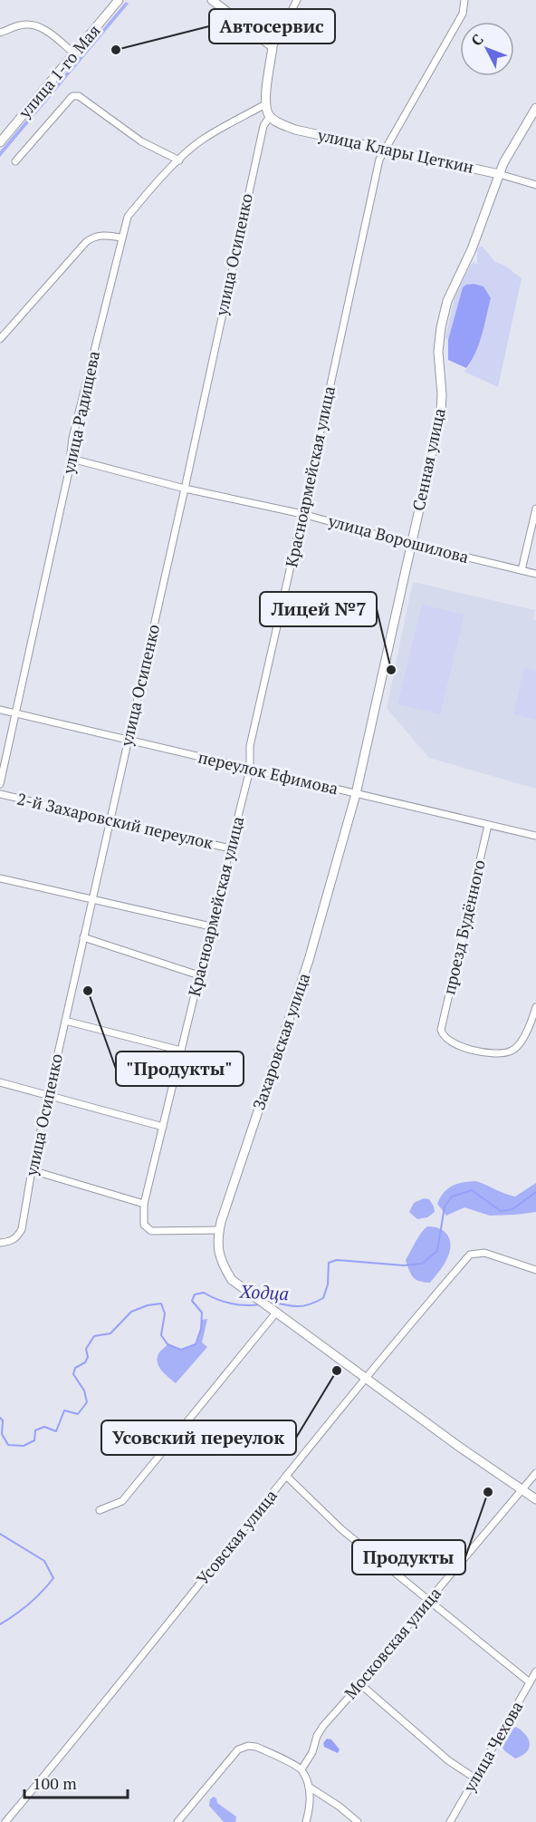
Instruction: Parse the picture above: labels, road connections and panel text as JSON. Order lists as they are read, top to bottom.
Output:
{
  "streets": {
    "street": [
      "улица 1-го Мая",
      "улица Клары Цеткин",
      "улица Осипенко",
      "улица Радищева",
      "Сенная улица",
      "Красноармейская улица",
      "улица Ворошилова",
      "переулок Ефимова",
      "2-й Захаровский переулок",
      "проезд Будённого",
      "Захаровская улица",
      "Усовская улица",
      "Московская улица",
      "улица Чехова"
    ]
  },
  "crossings": [
    ["улица Клары Цеткин", "улица Осипенко"],
    ["улица Клары Цеткин", "Сенная улица"],
    ["улица Клары Цеткин", "Красноармейская улица"],
    ["улица Осипенко", "улица Ворошилова"],
    ["улица Осипенко", "переулок Ефимова"],
    ["улица Осипенко", "2-й Захаровский переулок"],
    ["улица Радищева", "улица Ворошилова"],
    ["улица Радищева", "переулок Ефимова"],
    ["Сенная улица", "улица Ворошилова"],
    ["Сенная улица", "переулок Ефимова"],
    ["Сенная улица", "Захаровская улица"],
    ["Красноармейская улица", "улица Ворошилова"],
    ["Красноармейская улица", "переулок Ефимова"],
    ["Красноармейская улица", "2-й Захаровский переулок"],
    ["Красноармейская улица", "Захаровская улица"],
    ["переулок Ефимова", "проезд Будённого"],
    ["переулок Ефимова", "Захаровская улица"],
    ["Захаровская улица", "Усовская улица"],
    ["Захаровская улица", "Московская улица"]
  ],
  "water": ["Ходца"],
  "places": [
    "Автосервис",
    "Лицей №7",
    "\"Продукты\"",
    "Усовский переулок",
    "Продукты"
  ],
  "scale_bar": "100 m",
  "north": "top left"
}
